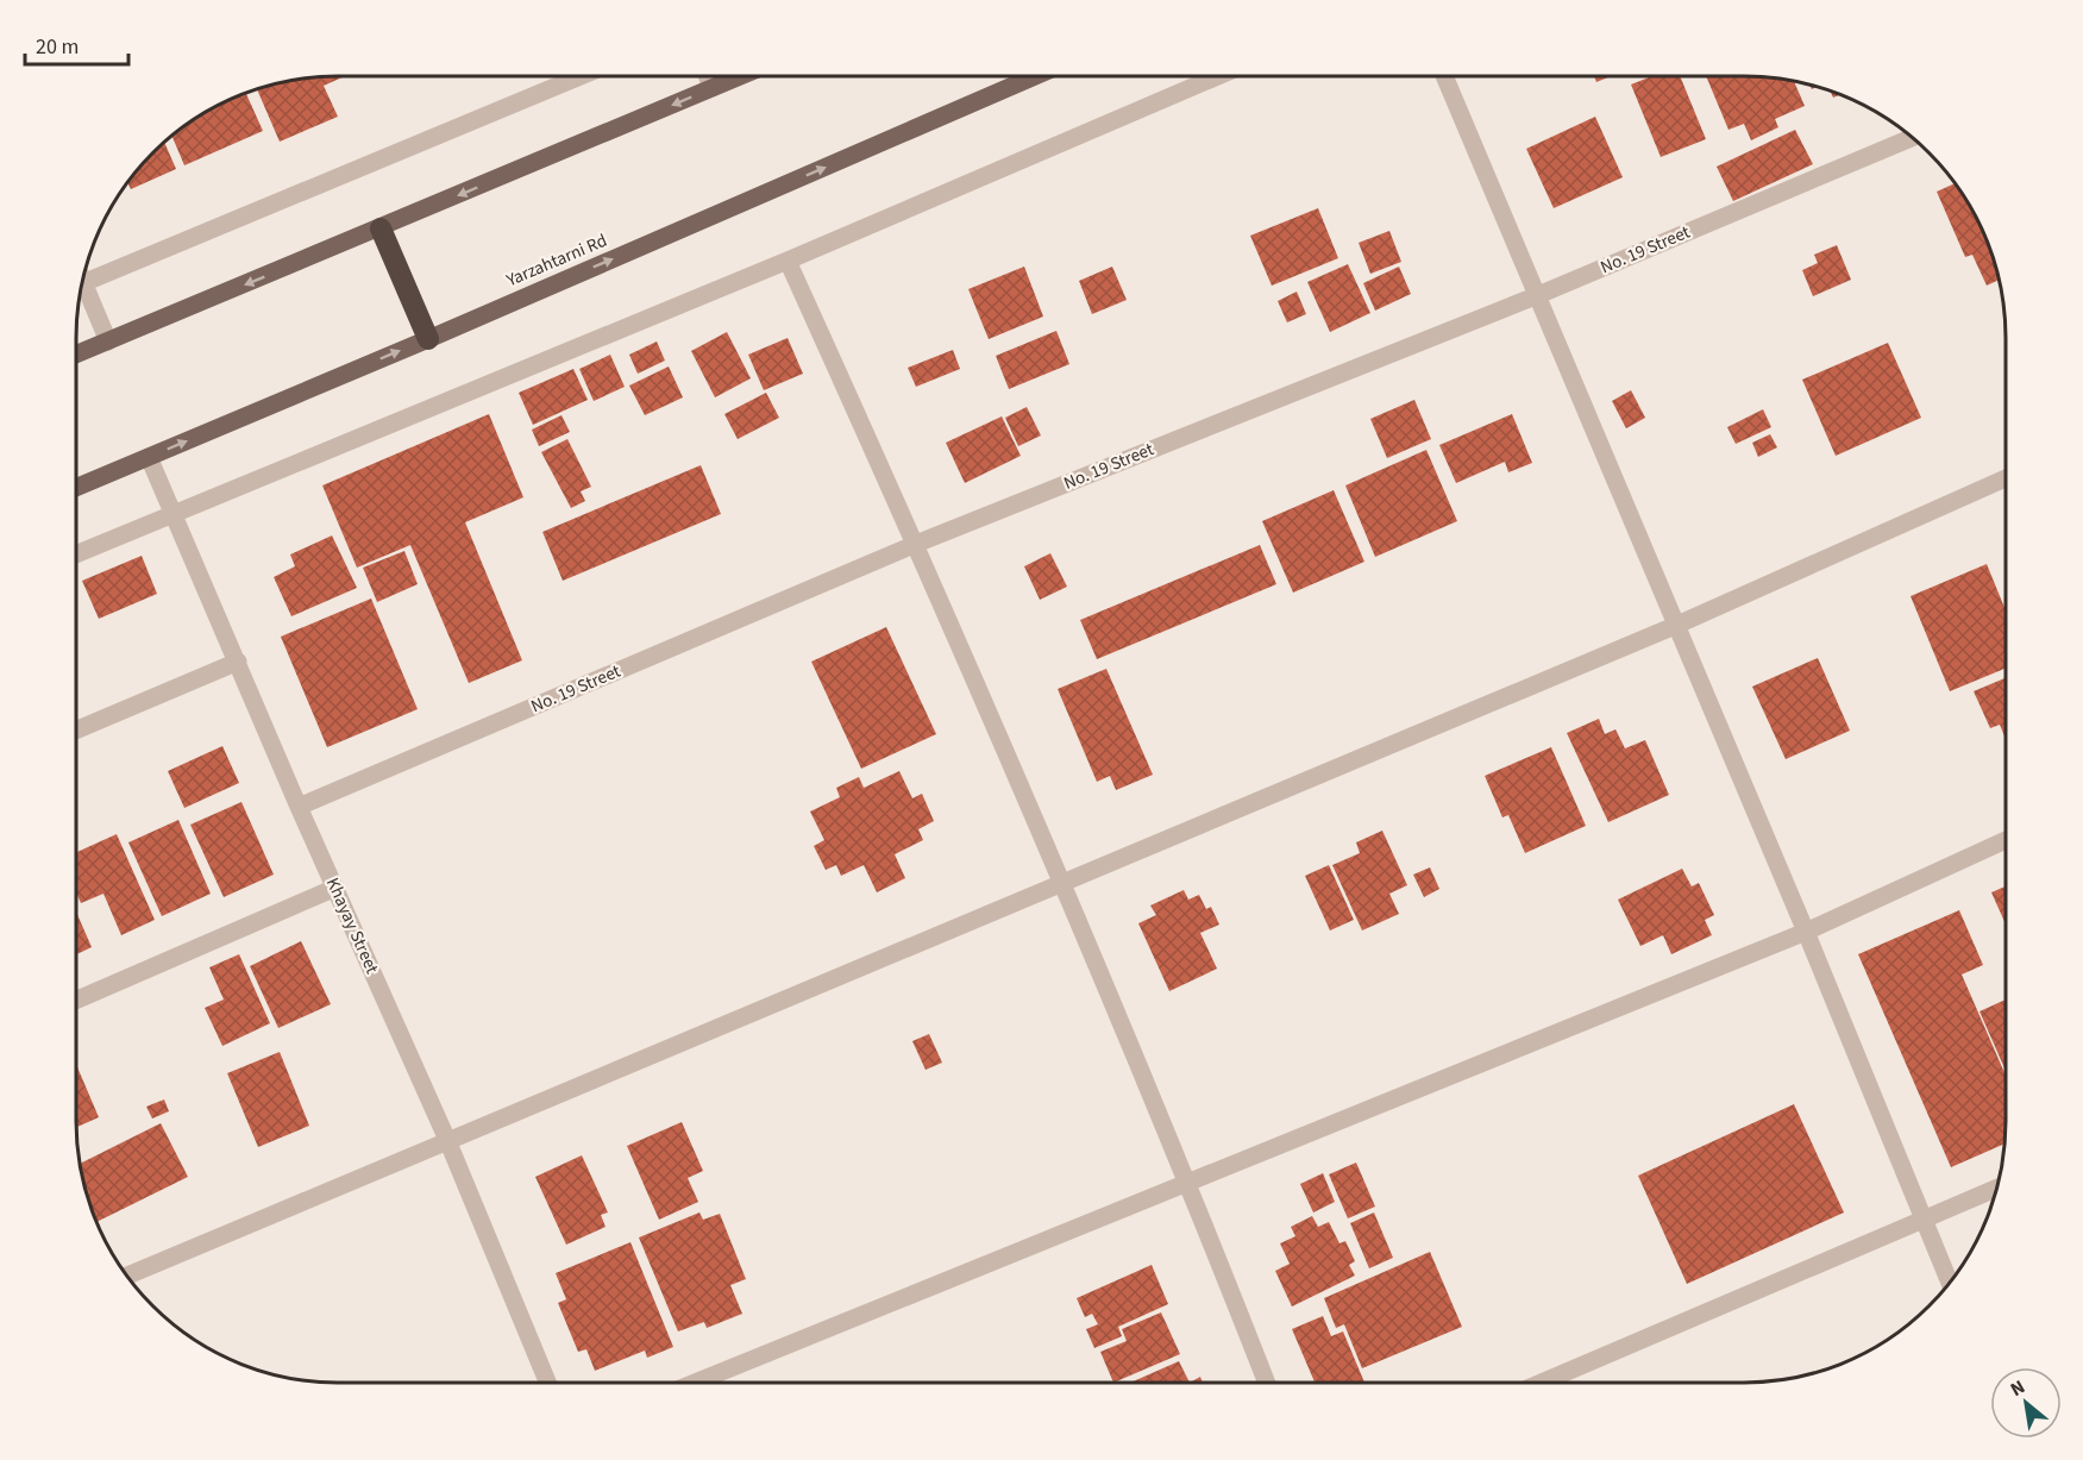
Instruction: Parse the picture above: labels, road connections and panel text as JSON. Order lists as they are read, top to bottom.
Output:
{
  "streets": {
    "main road": ["Yarzahtarni Rd"],
    "street": ["No. 19 Street", "Khayay Street"]
  },
  "crossings": [
    ["No. 19 Street", "Khayay Street"],
    ["Yarzahtarni Rd", "Khayay Street"]
  ],
  "scale_bar": "20 m",
  "north": "top left"
}
